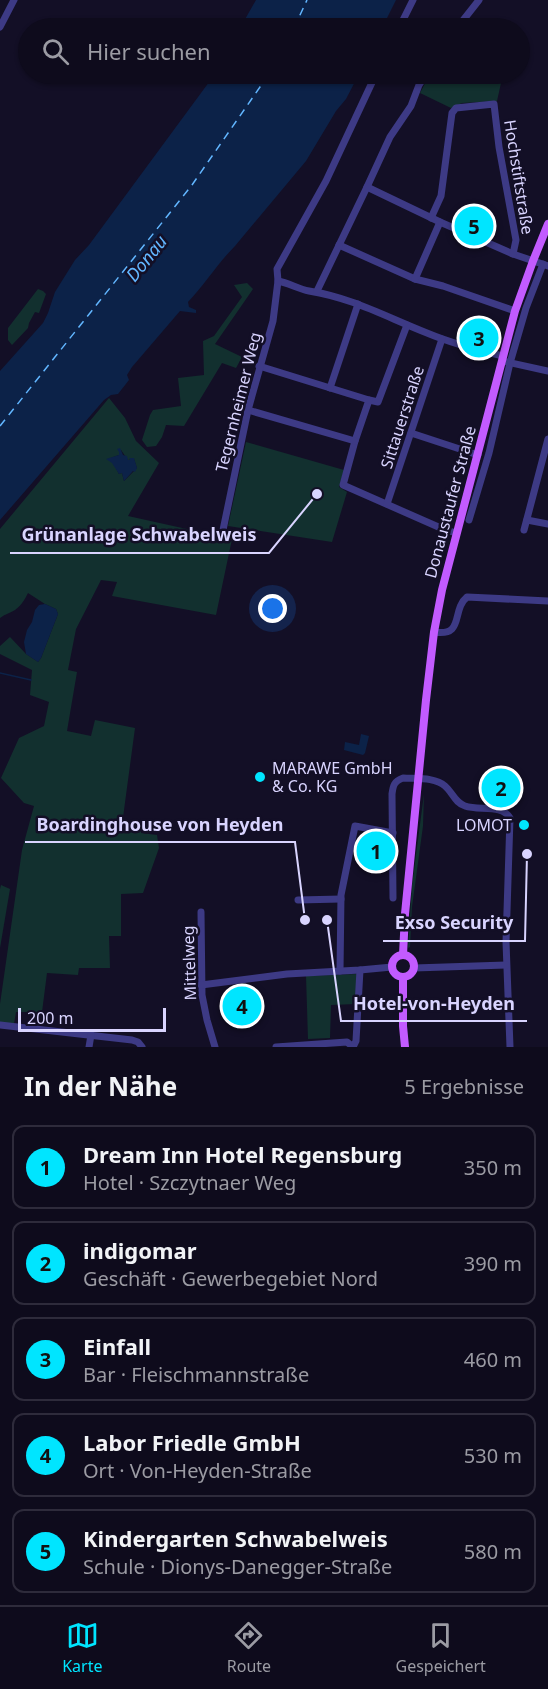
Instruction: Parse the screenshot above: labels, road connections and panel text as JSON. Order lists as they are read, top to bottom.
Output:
{
  "streets": {
    "main road": ["Donaustaufer Straße"],
    "street": [
      "Hochstiftstraße",
      "Tegernheimer Weg",
      "Sittauerstraße",
      "Mittelweg"
    ]
  },
  "water": ["Donau"],
  "places": [
    "Grünanlage Schwabelweis",
    "MARAWE GmbH & Co. KG",
    "LOMOT",
    "Exso Security",
    "Boardinghouse von Heyden",
    "Hotel-von-Heyden"
  ],
  "scale_bar": "200 m",
  "page": {
    "search": "Hier suchen",
    "pins": [
      "5",
      "3",
      "2",
      "1",
      "4"
    ],
    "scale": "200 m",
    "heading": ["In der Nähe", "5 Ergebnisse"],
    "list": [
      {
        "mark": "1",
        "name": "Dream Inn Hotel Regensburg",
        "note": "Hotel · Szczytnaer Weg",
        "value": "350 m"
      },
      {
        "mark": "2",
        "name": "indigomar",
        "note": "Geschäft · Gewerbegebiet Nord",
        "value": "390 m"
      },
      {
        "mark": "3",
        "name": "Einfall",
        "note": "Bar · Fleischmannstraße",
        "value": "460 m"
      },
      {
        "mark": "4",
        "name": "Labor Friedle GmbH",
        "note": "Ort · Von-Heyden-Straße",
        "value": "530 m"
      },
      {
        "mark": "5",
        "name": "Kindergarten Schwabelweis",
        "note": "Schule · Dionys-Danegger-Straße",
        "value": "580 m"
      }
    ],
    "nav": ["Karte", "Route", "Gespeichert"]
  }
}
